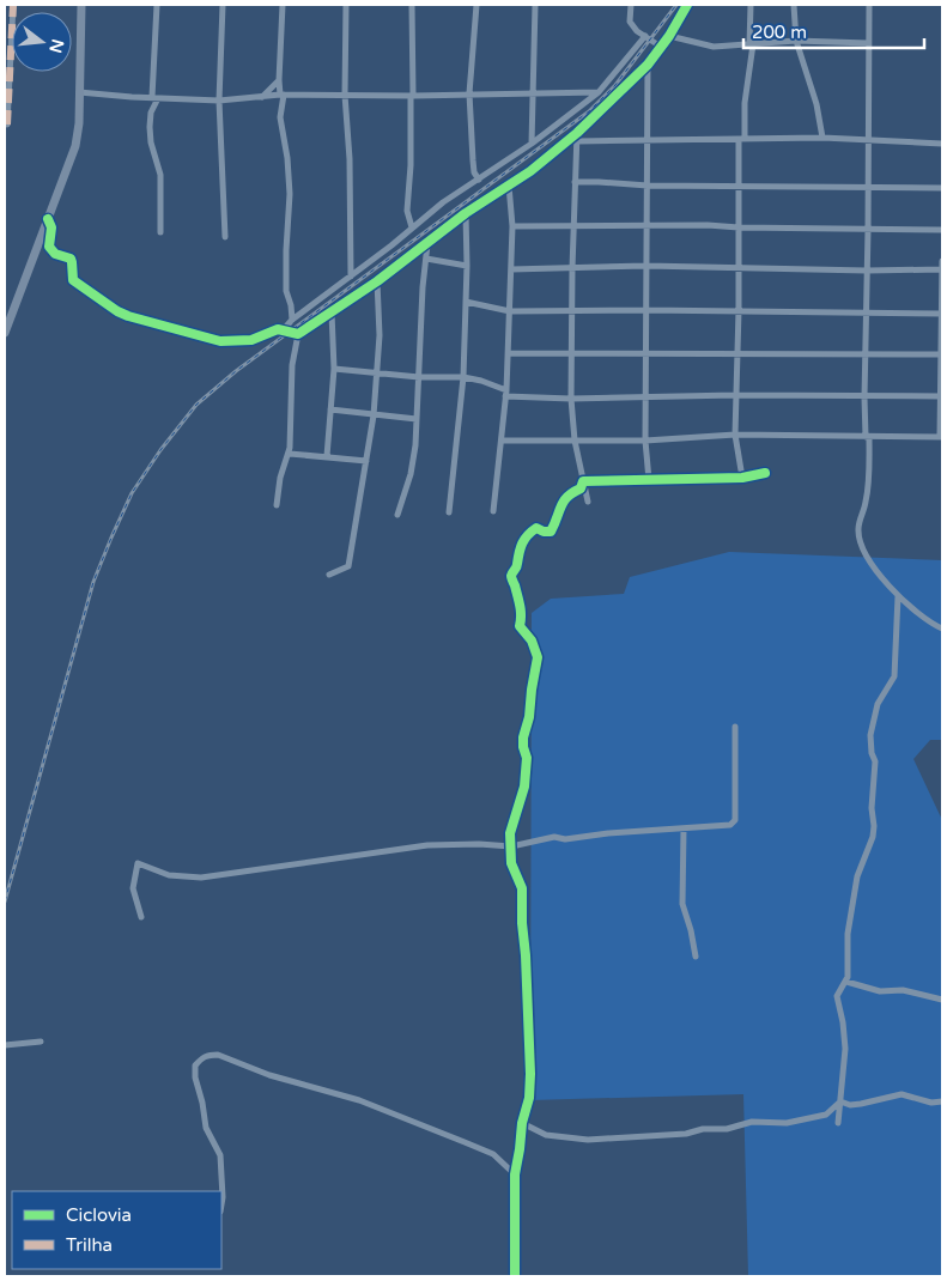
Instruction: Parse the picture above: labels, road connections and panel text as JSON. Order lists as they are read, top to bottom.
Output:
{
  "legend": ["Ciclovia", "Trilha"],
  "scale_bar": "200 m",
  "north": "right"
}
